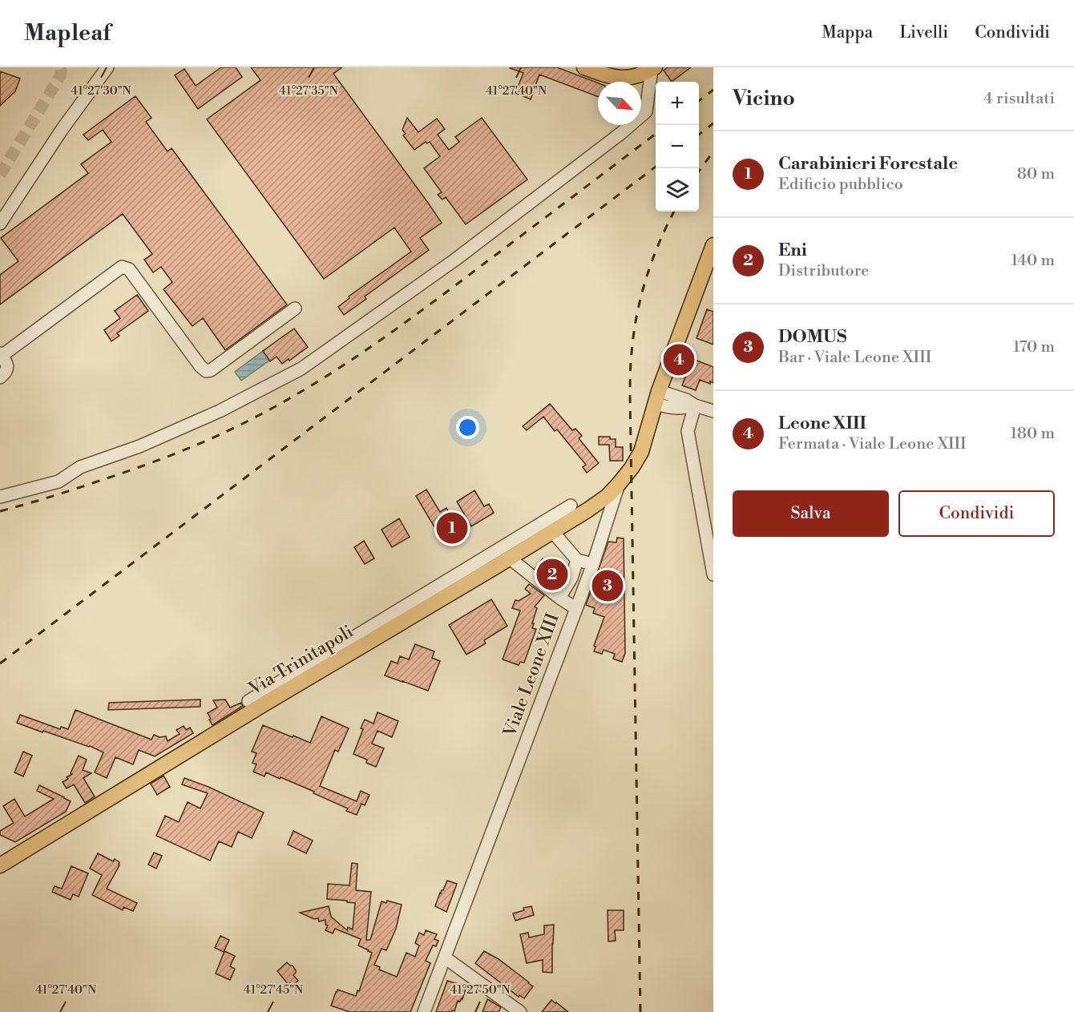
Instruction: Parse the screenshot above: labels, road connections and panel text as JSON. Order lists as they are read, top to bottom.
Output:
{
  "streets": {
    "main road": ["Via Trinitapoli", "Viale Leone XIII"]
  },
  "crossings": [
    ["Via Trinitapoli", "Viale Leone XIII"]
  ],
  "north": "bottom right",
  "page": {
    "header": "Mapleaf",
    "nav": ["Mappa", "Livelli", "Condividi"],
    "heading": ["Vicino", "4 risultati"],
    "map_buttons": ["+", "−"],
    "list": [
      {
        "mark": "1",
        "name": "Carabinieri Forestale",
        "note": "Edificio pubblico",
        "value": "80 m"
      },
      {
        "mark": "2",
        "name": "Eni",
        "note": "Distributore",
        "value": "140 m"
      },
      {
        "mark": "3",
        "name": "DOMUS",
        "note": "Bar · Viale Leone XIII",
        "value": "170 m"
      },
      {
        "mark": "4",
        "name": "Leone XIII",
        "note": "Fermata · Viale Leone XIII",
        "value": "180 m"
      }
    ],
    "pins": [
      "4",
      "1",
      "2",
      "3"
    ],
    "buttons": ["Salva", "Condividi"]
  },
  "coordinates": [
    "41°27'30\"N",
    "41°27'35\"N",
    "41°27'40\"N",
    "41°27'45\"N",
    "41°27'50\"N"
  ]
}
